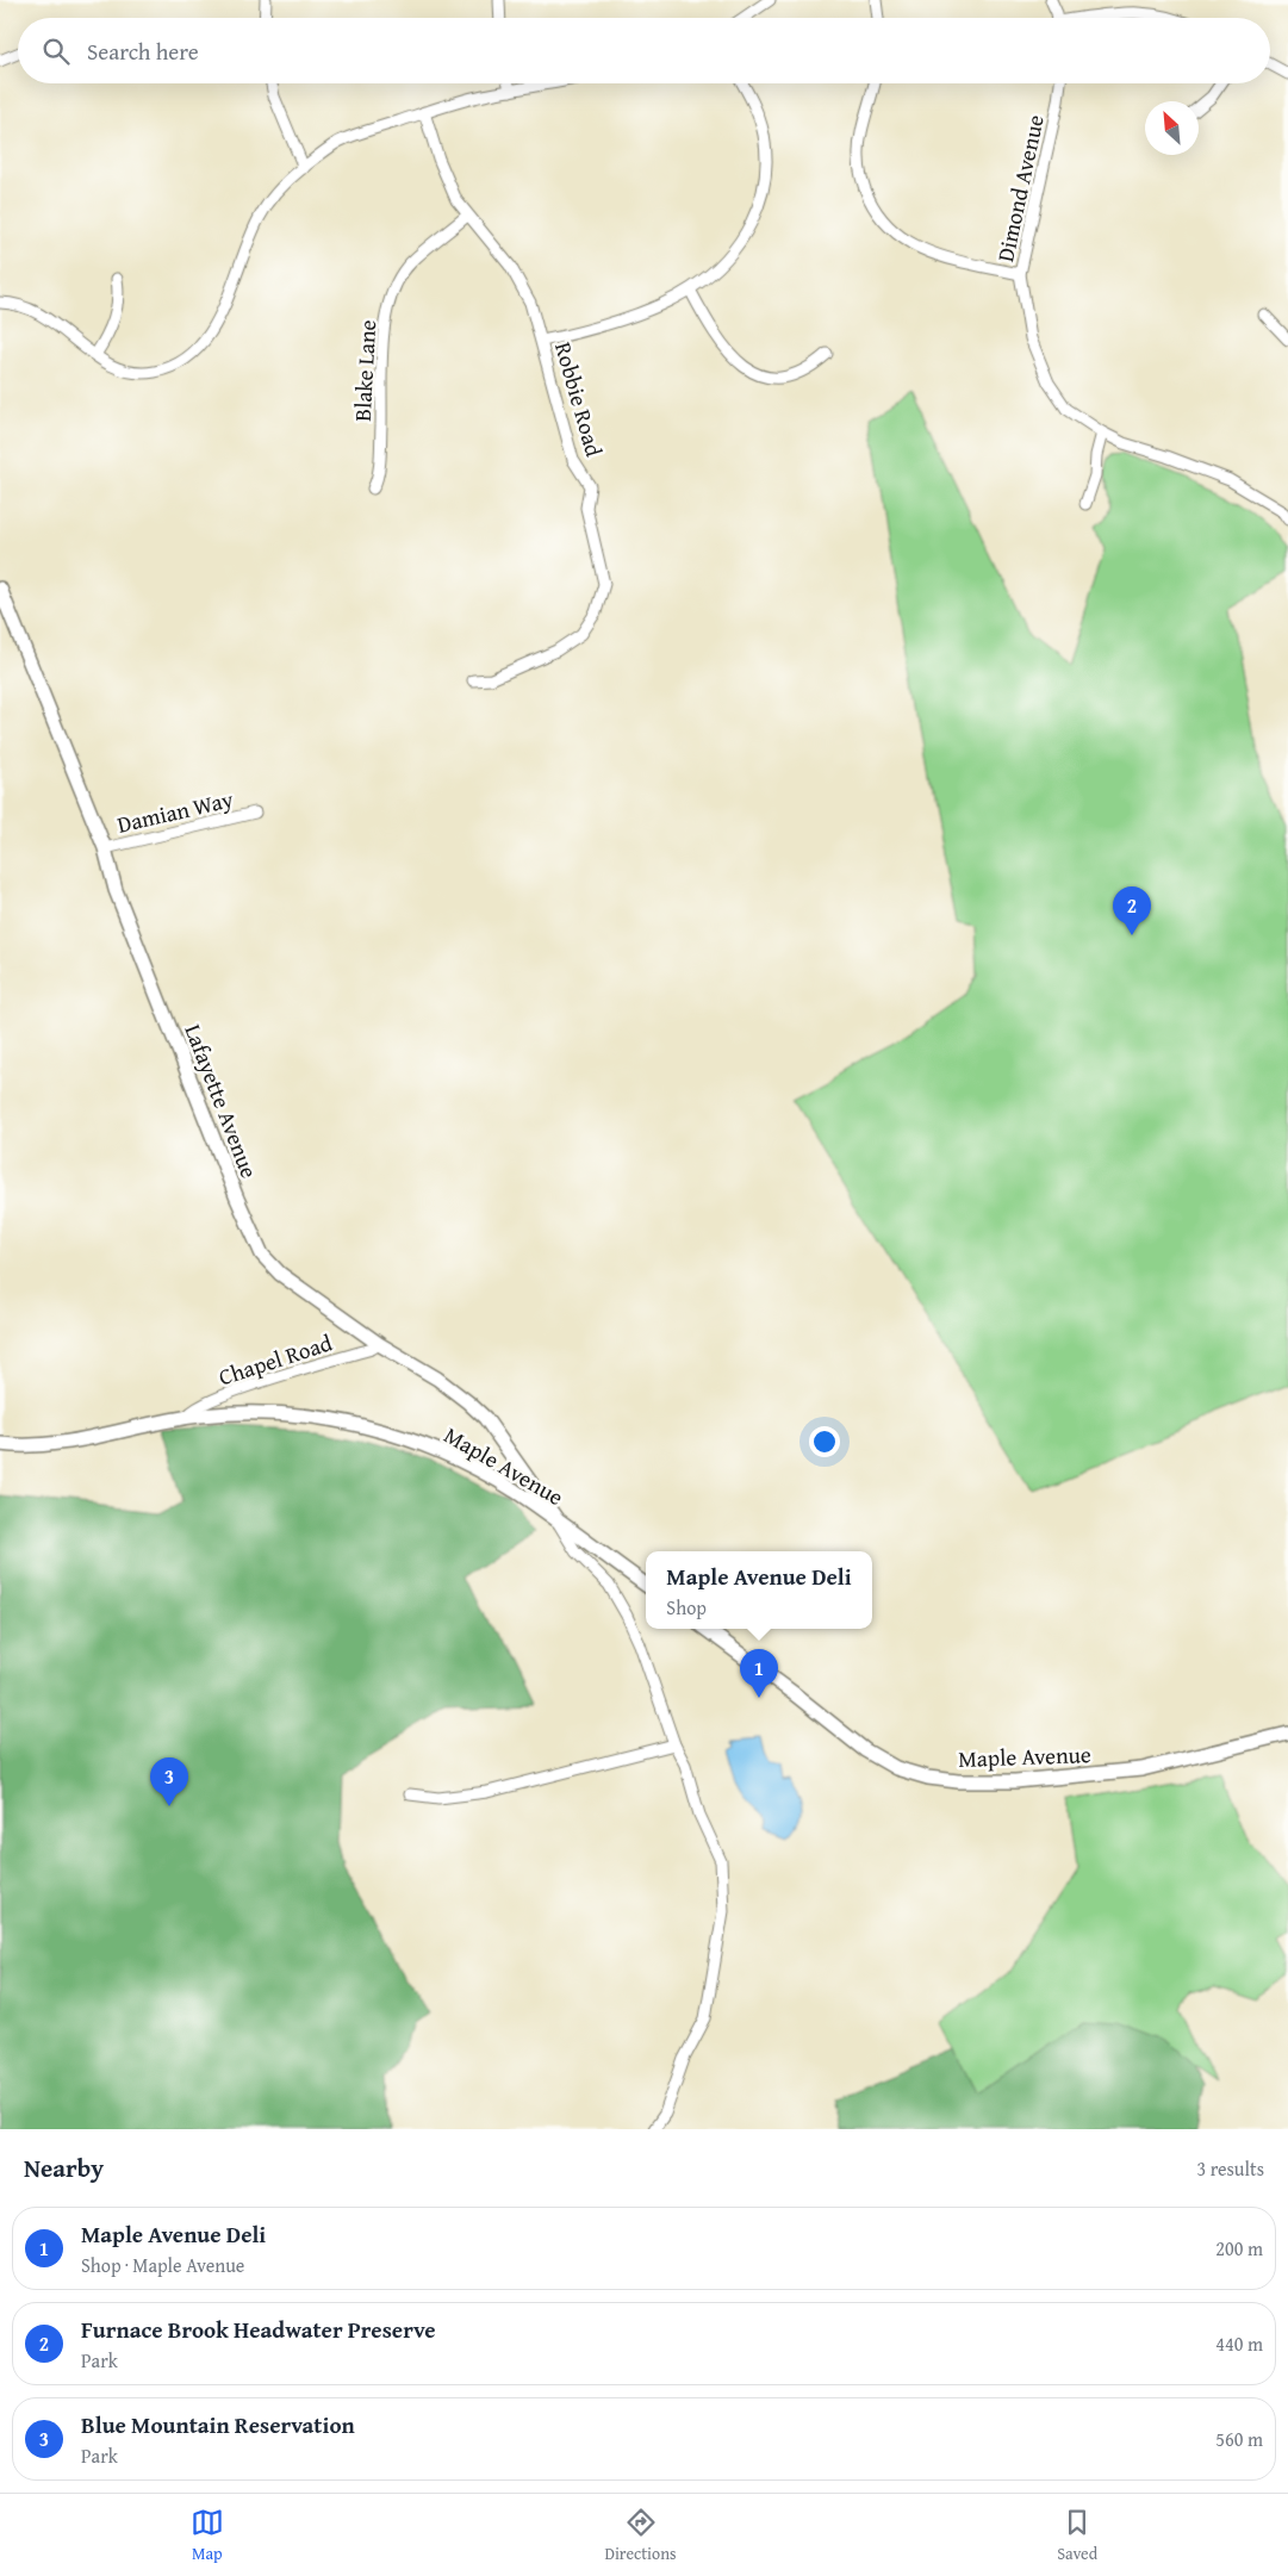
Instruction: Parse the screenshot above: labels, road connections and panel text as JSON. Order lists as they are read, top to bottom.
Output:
{
  "streets": {
    "street": [
      "Dimond Avenue",
      "Blake Lane",
      "Robbie Road",
      "Damian Way",
      "Lafayette Avenue",
      "Chapel Road",
      "Maple Avenue"
    ]
  },
  "crossings": [
    ["Blake Lane", "Robbie Road"],
    ["Damian Way", "Lafayette Avenue"],
    ["Lafayette Avenue", "Chapel Road"],
    ["Lafayette Avenue", "Maple Avenue"],
    ["Chapel Road", "Maple Avenue"]
  ],
  "north": "top left",
  "page": {
    "search": "Search here",
    "pins": ["2", "1", "3"],
    "popup": ["Maple Avenue Deli", "Shop"],
    "heading": ["Nearby", "3 results"],
    "list": [
      {
        "mark": "1",
        "name": "Maple Avenue Deli",
        "note": "Shop · Maple Avenue",
        "value": "200 m"
      },
      {
        "mark": "2",
        "name": "Furnace Brook Headwater Preserve",
        "note": "Park",
        "value": "440 m"
      },
      {
        "mark": "3",
        "name": "Blue Mountain Reservation",
        "note": "Park",
        "value": "560 m"
      }
    ],
    "nav": ["Map", "Directions", "Saved"]
  }
}
